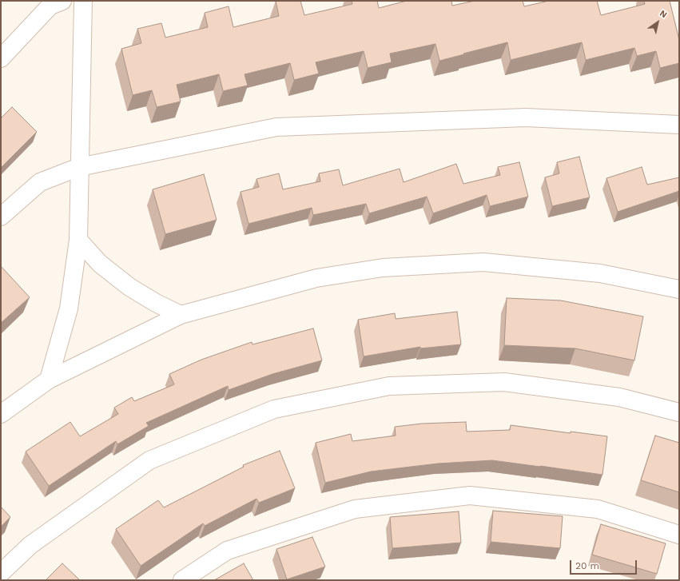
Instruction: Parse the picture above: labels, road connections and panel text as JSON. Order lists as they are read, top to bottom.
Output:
{
  "scale_bar": "20 m",
  "north": "top right"
}
